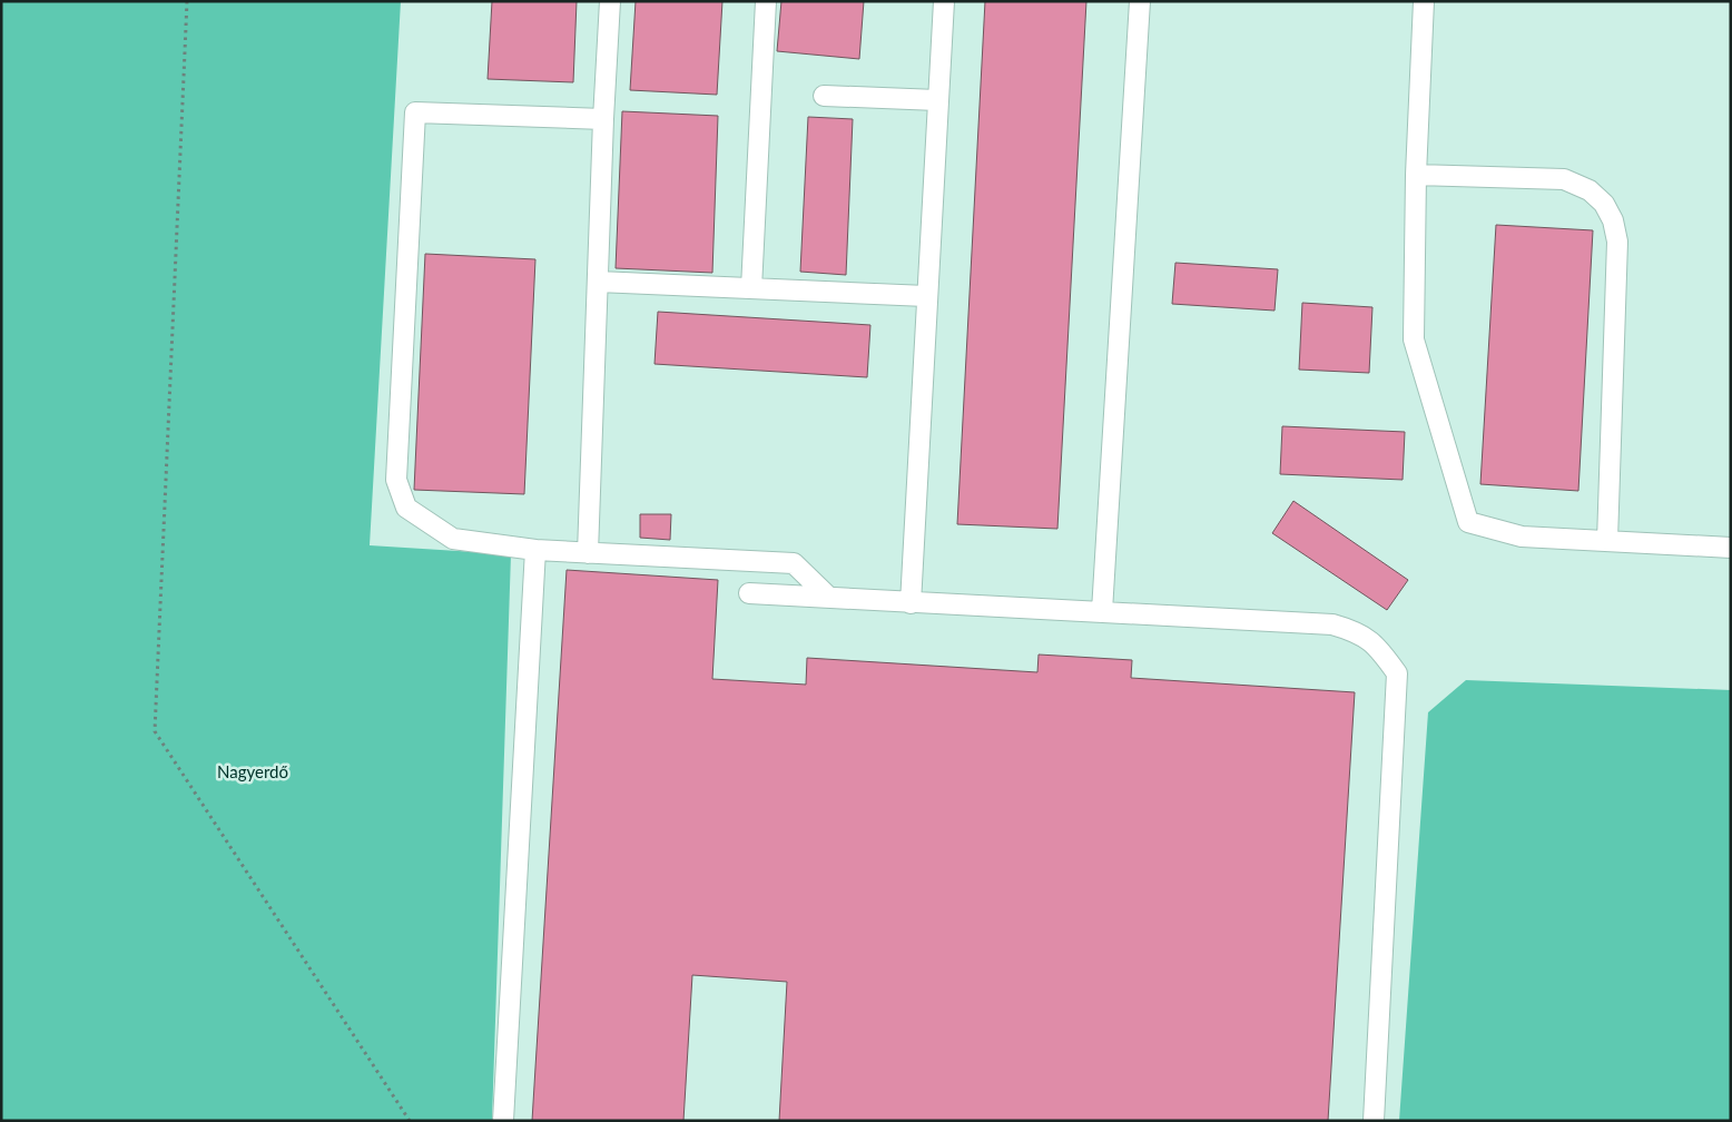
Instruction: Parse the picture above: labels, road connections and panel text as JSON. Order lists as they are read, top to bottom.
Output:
{
  "parks": ["Nagyerdő"]
}
